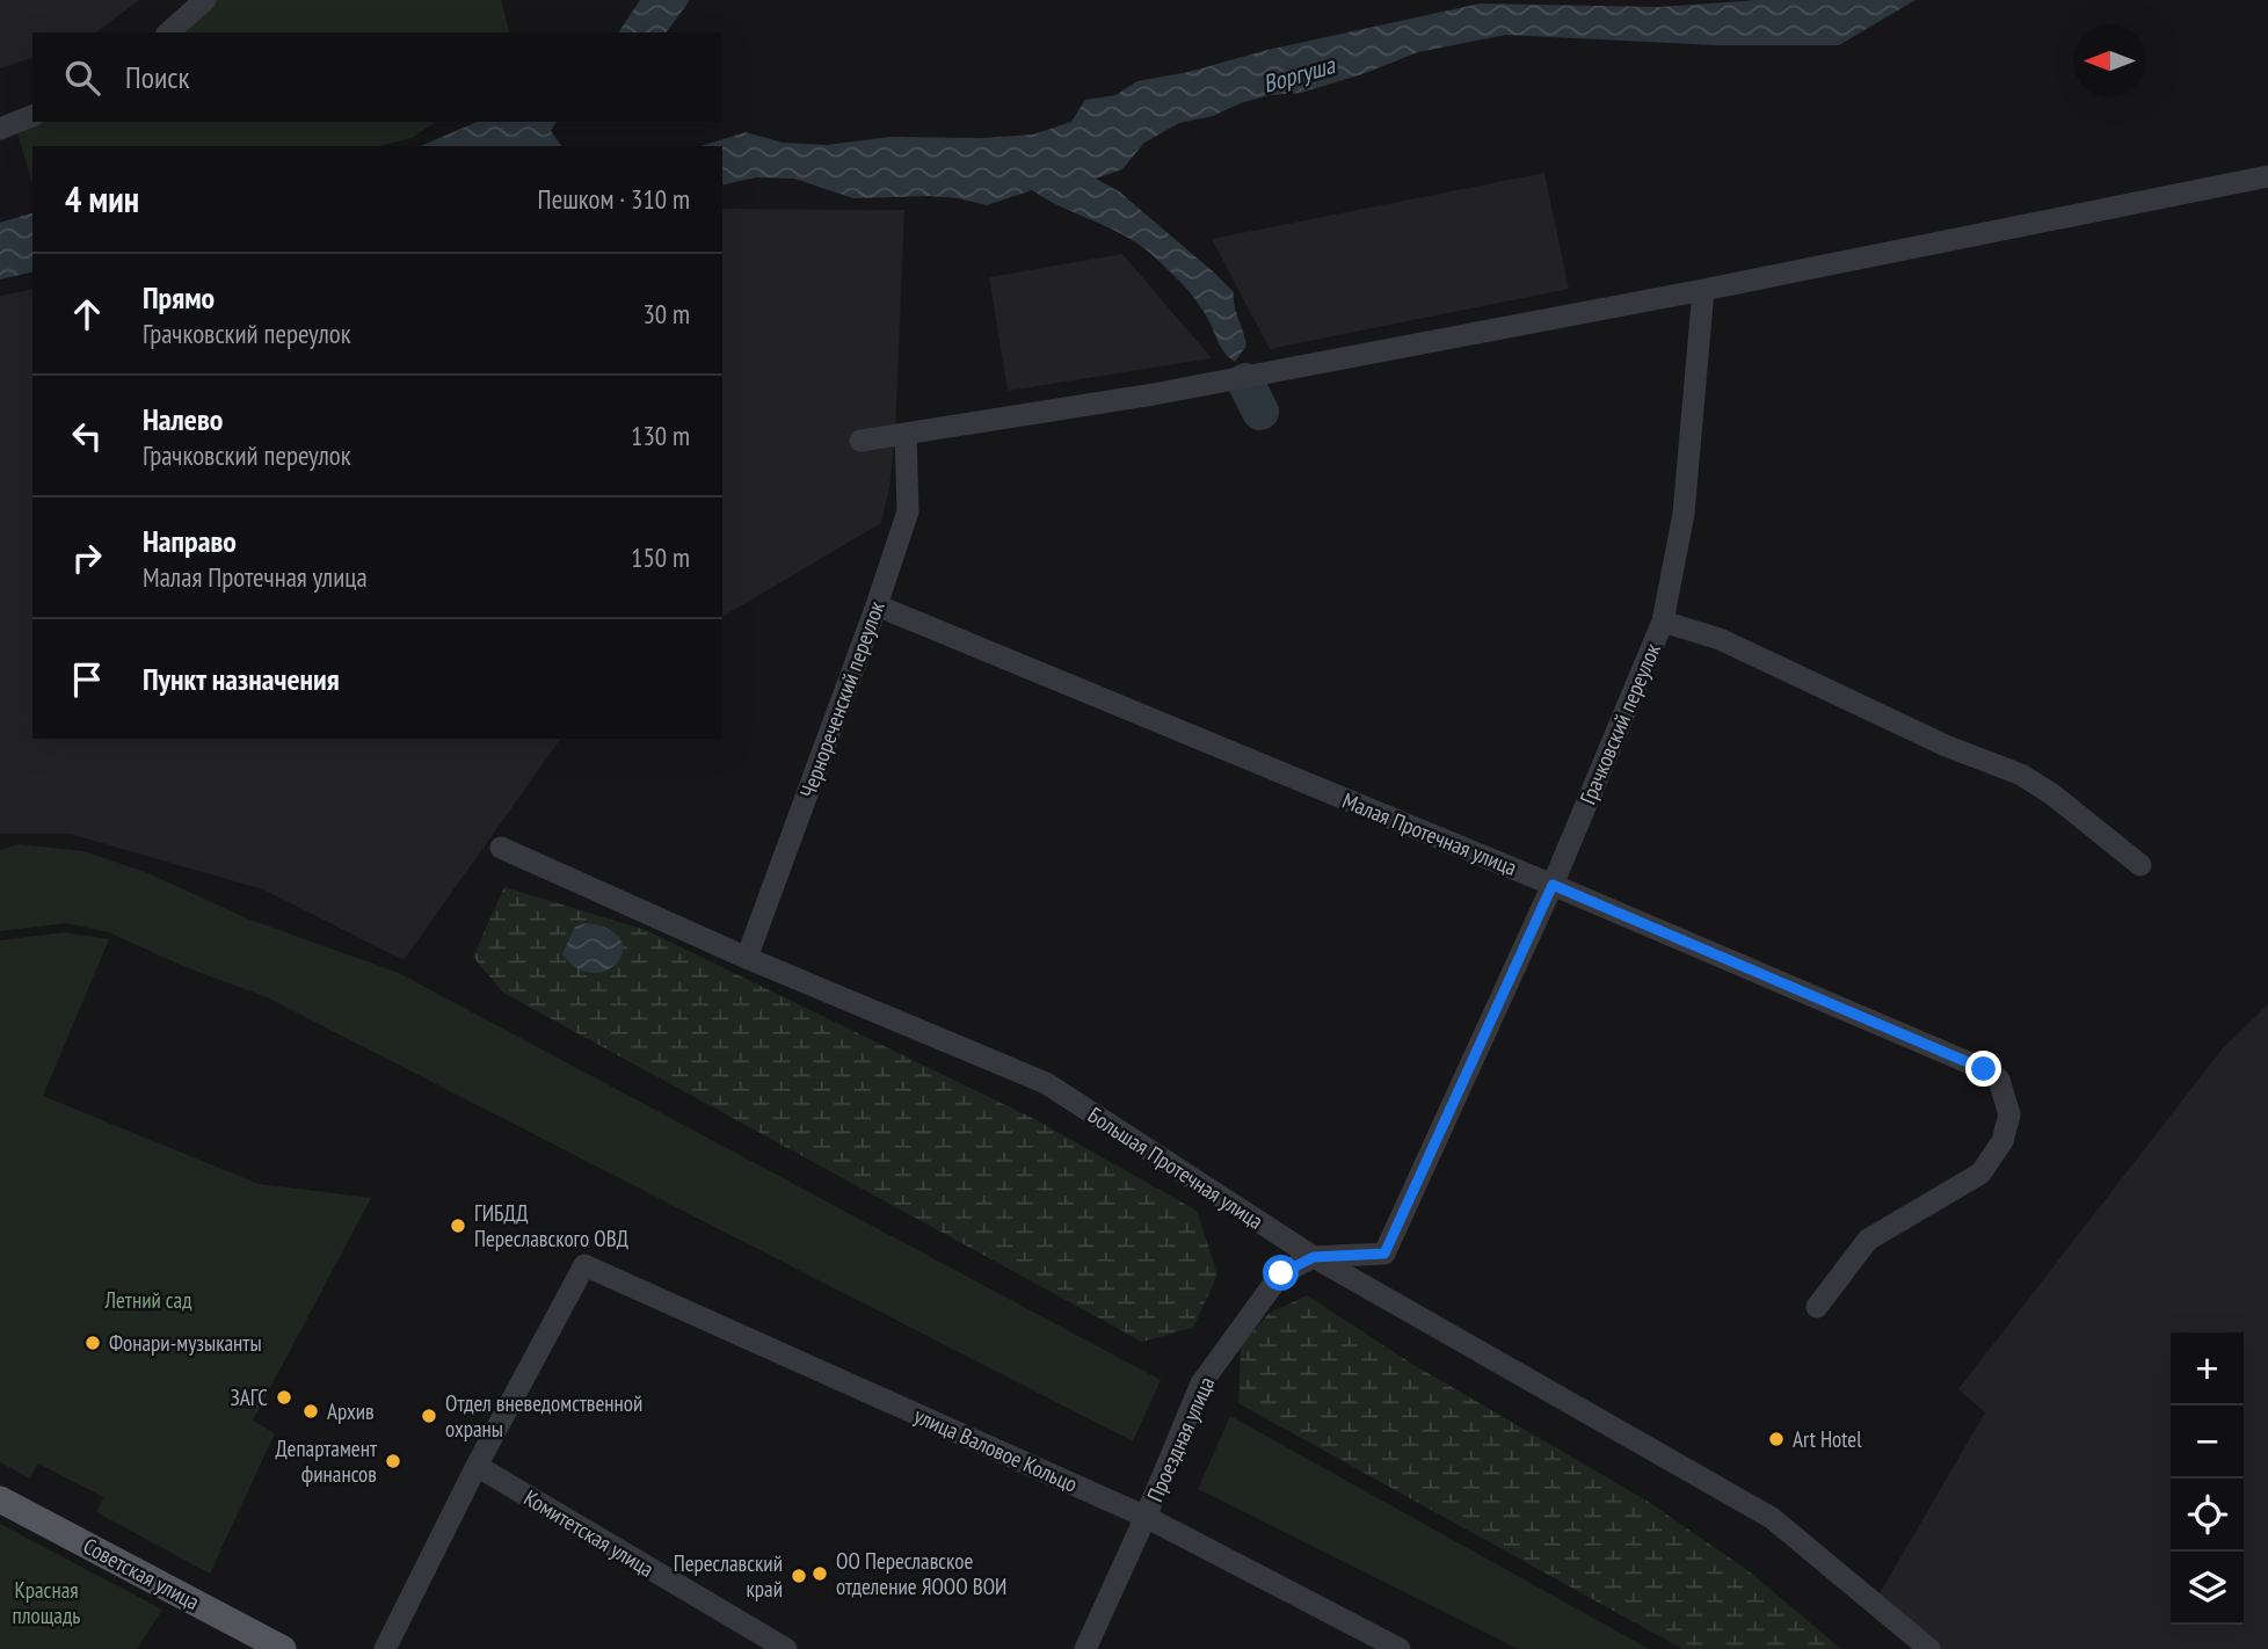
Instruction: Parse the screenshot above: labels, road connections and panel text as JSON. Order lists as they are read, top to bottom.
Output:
{
  "streets": {
    "main road": ["Советская улица"],
    "street": [
      "Чернореченский переулок",
      "Грачковский переулок",
      "Малая Протечная улица",
      "Большая Протечная улица",
      "Проездная улица",
      "улица Валовое Кольцо",
      "Комитетская улица"
    ]
  },
  "crossings": [
    ["Чернореченский переулок", "Малая Протечная улица"],
    ["Чернореченский переулок", "Большая Протечная улица"],
    ["Грачковский переулок", "Малая Протечная улица"],
    ["Грачковский переулок", "Большая Протечная улица"],
    ["Грачковский переулок", "Проездная улица"],
    ["Большая Протечная улица", "Проездная улица"],
    ["Проездная улица", "улица Валовое Кольцо"],
    ["улица Валовое Кольцо", "Комитетская улица"]
  ],
  "water": ["Воргуша"],
  "parks": ["Летний сад", "Красная площадь"],
  "places": [
    "ГИБДД Переславского ОВД",
    "Фонари-музыканты",
    "ЗАГС",
    "Архив",
    "Отдел вневедомственной охраны",
    "Art Hotel",
    "Департамент финансов",
    "ОО Переславское отделение ЯООО ВОИ",
    "Переславский край"
  ],
  "north": "left",
  "page": {
    "search": "Поиск",
    "heading": ["4 мин", "Пешком · 310 m"],
    "list": [
      ["Прямо", "Грачковский переулок", "30 m"],
      ["Налево", "Грачковский переулок", "130 m"],
      ["Направо", "Малая Протечная улица", "150 m"],
      "Пункт назначения"
    ],
    "map_buttons": ["+", "−"]
  }
}
